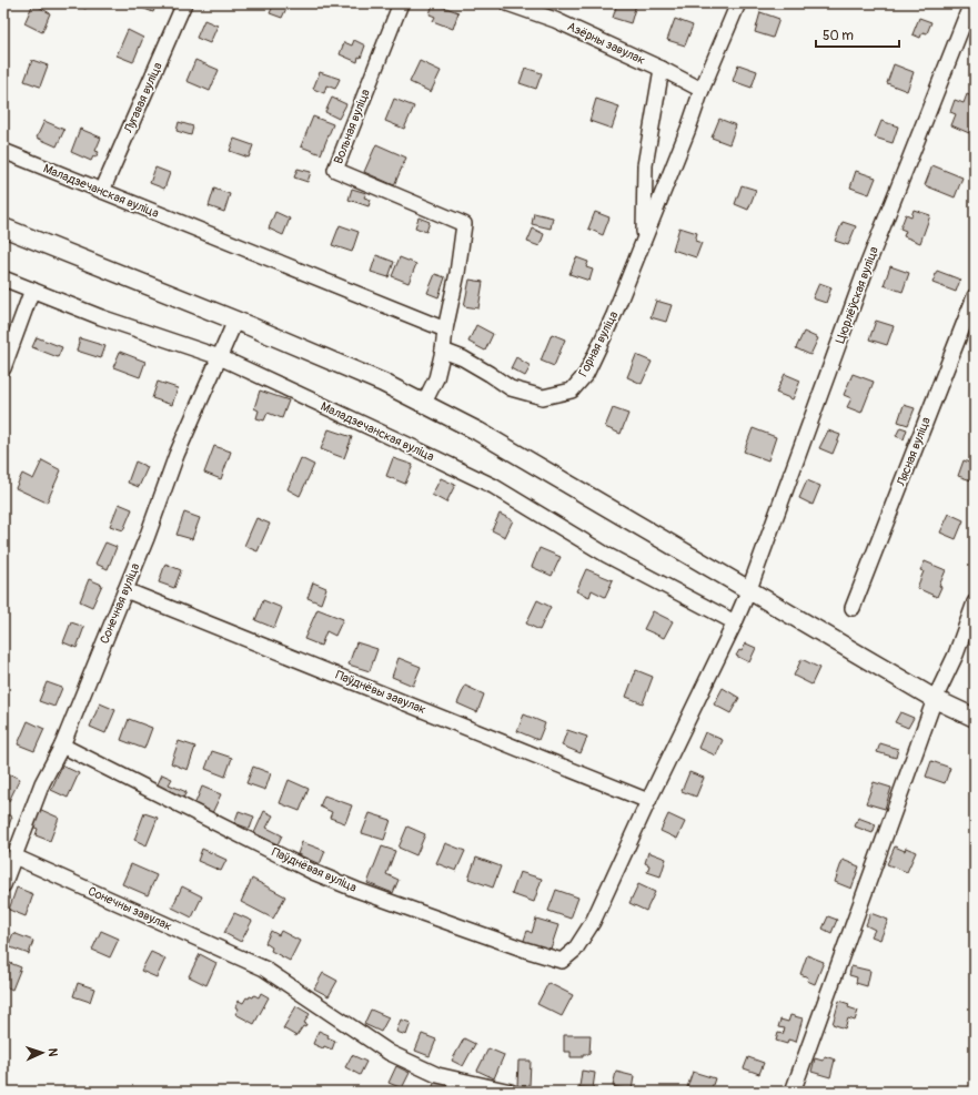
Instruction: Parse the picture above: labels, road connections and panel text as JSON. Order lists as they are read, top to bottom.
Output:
{
  "streets": {
    "street": [
      "Азёрны завулак",
      "Лугавая вуліца",
      "Вольная вуліца",
      "Маладзечанская вуліца",
      "Цюрлёўская вуліца",
      "Горная вуліца",
      "Лясная вуліца",
      "Сонечная вуліца",
      "Паўднёвы завулак",
      "Паўднёвая вуліца",
      "Сонечны завулак"
    ]
  },
  "crossings": [
    ["Азёрны завулак", "Горная вуліца"],
    ["Лугавая вуліца", "Маладзечанская вуліца"],
    ["Вольная вуліца", "Маладзечанская вуліца"],
    ["Маладзечанская вуліца", "Цюрлёўская вуліца"],
    ["Маладзечанская вуліца", "Сонечная вуліца"],
    ["Цюрлёўская вуліца", "Паўднёвы завулак"],
    ["Цюрлёўская вуліца", "Паўднёвая вуліца"],
    ["Сонечная вуліца", "Паўднёвы завулак"],
    ["Сонечная вуліца", "Паўднёвая вуліца"],
    ["Сонечная вуліца", "Сонечны завулак"]
  ],
  "scale_bar": "50 m",
  "north": "right"
}
